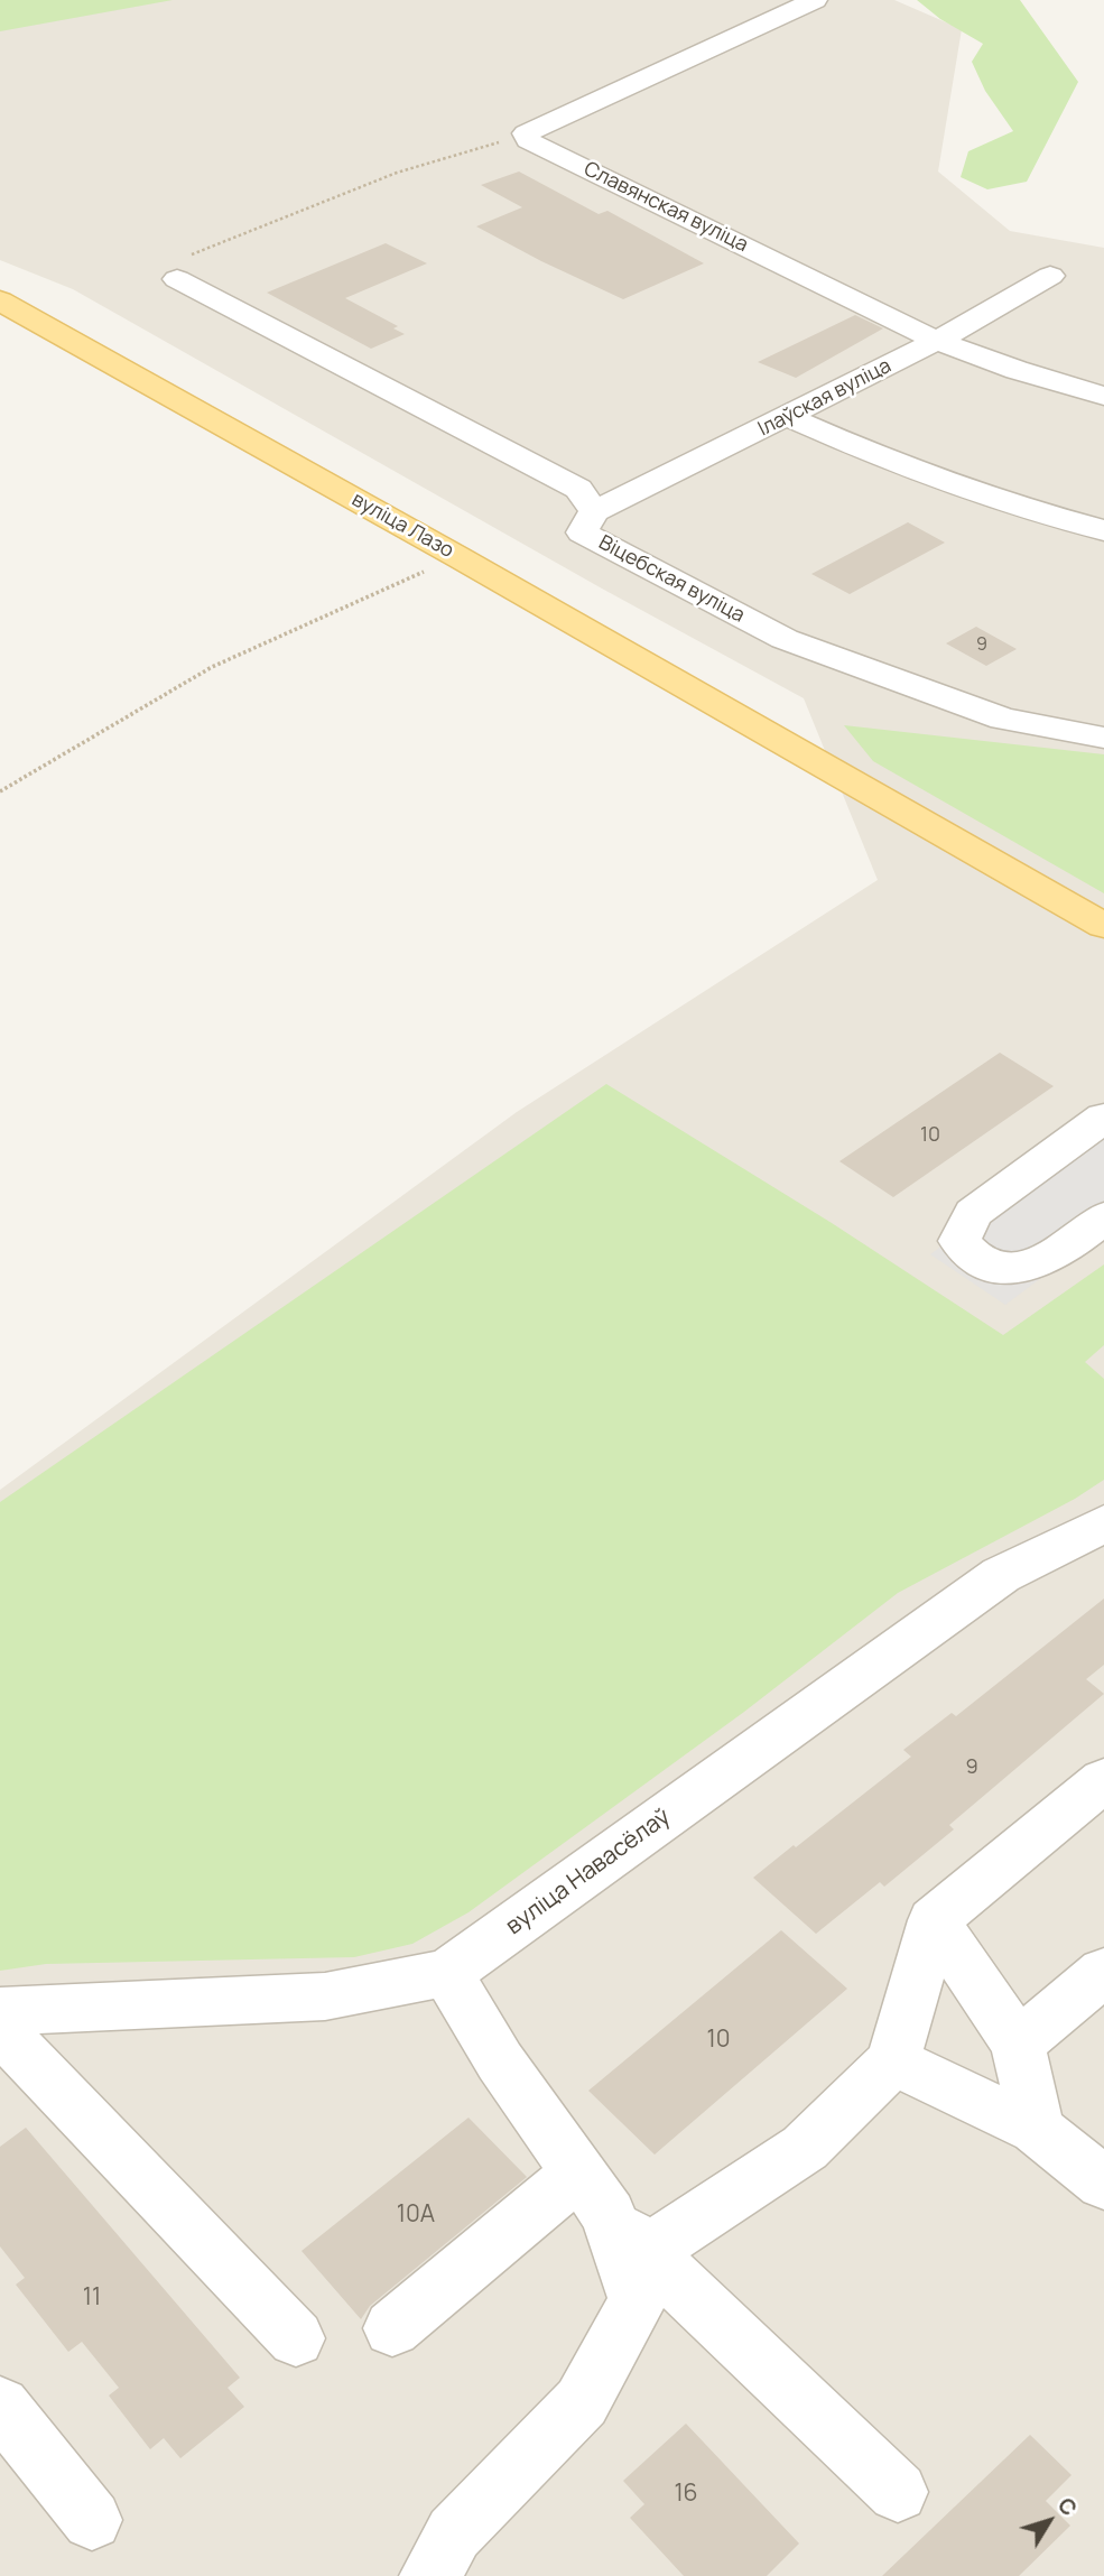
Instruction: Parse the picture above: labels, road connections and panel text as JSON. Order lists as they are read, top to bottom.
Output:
{
  "streets": {
    "main road": ["вуліца Лазо"],
    "street": [
      "Славянская вуліца",
      "Ілаўская вуліца",
      "Віцебская вуліца",
      "вуліца Навасёлаў"
    ]
  },
  "crossings": [
    ["Славянская вуліца", "Ілаўская вуліца"],
    ["Ілаўская вуліца", "Віцебская вуліца"]
  ],
  "house_numbers": [
    "9",
    "10",
    "9",
    "10",
    "10А",
    "11",
    "16"
  ],
  "north": "top right"
}
